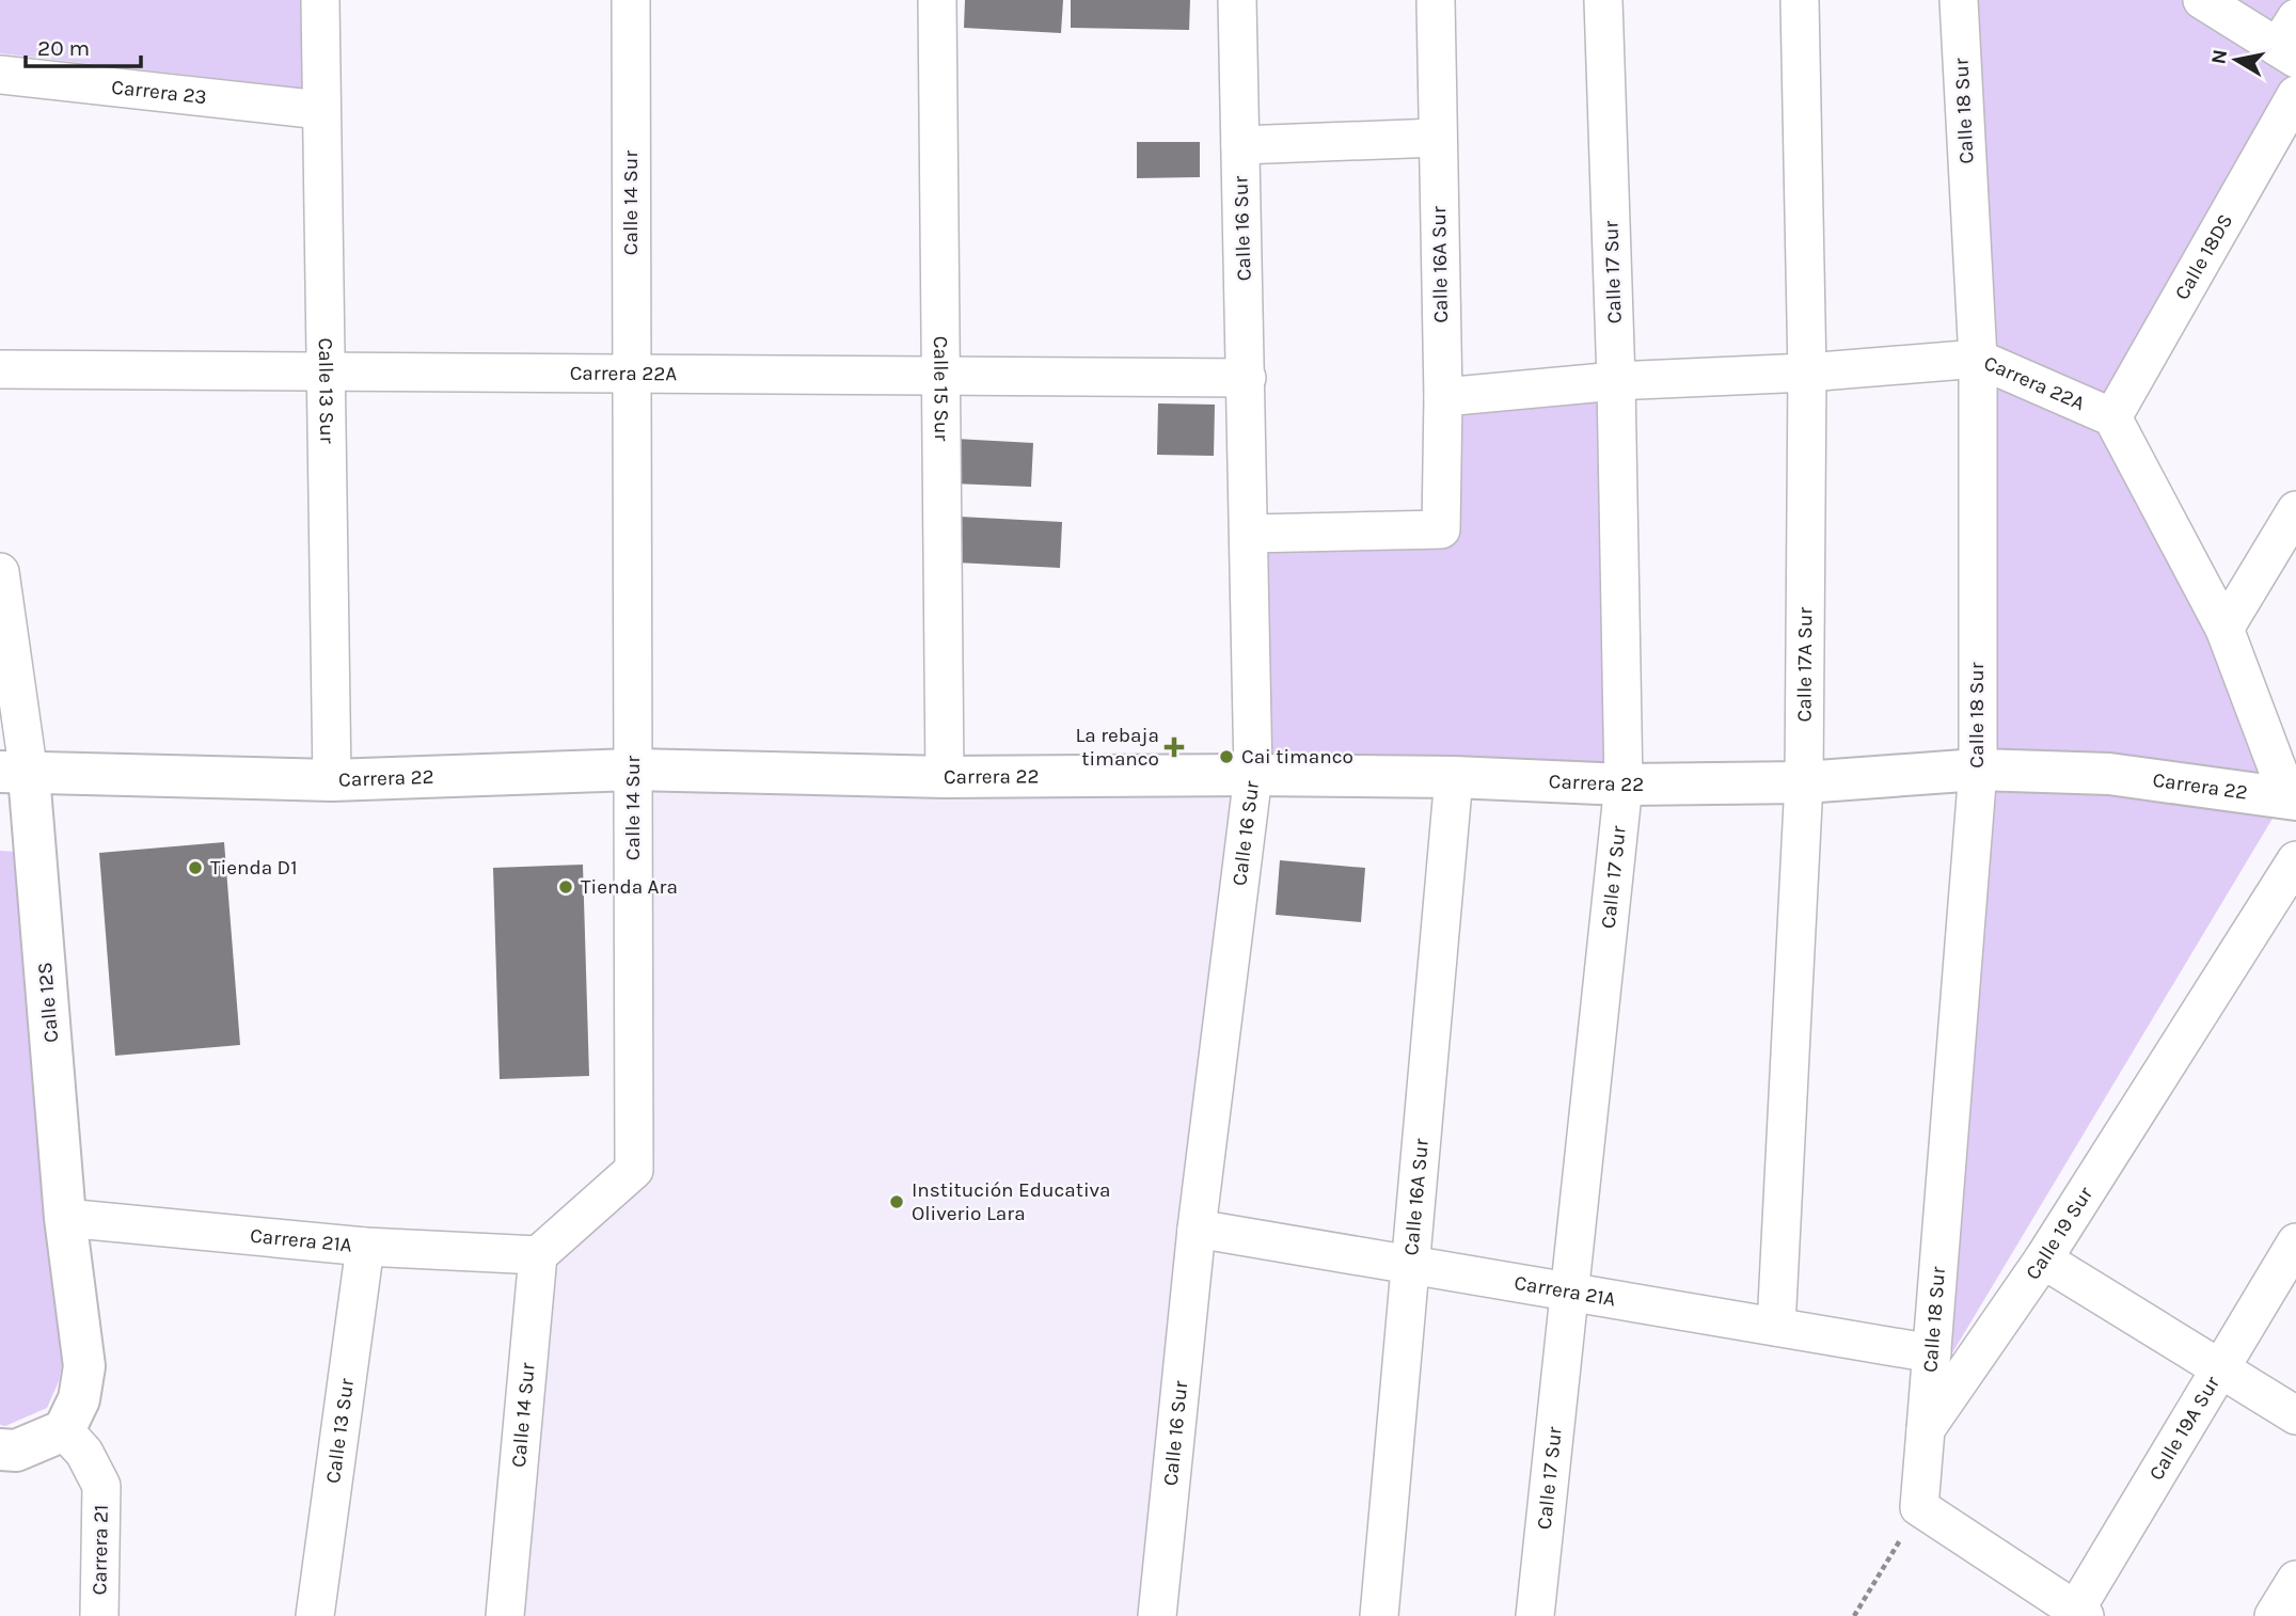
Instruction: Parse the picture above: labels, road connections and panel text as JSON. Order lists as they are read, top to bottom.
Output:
{
  "streets": {
    "street": [
      "Carrera 23",
      "Calle 18 Sur",
      "Calle 14 Sur",
      "Calle 16 Sur",
      "Calle 18DS",
      "Calle 16A Sur",
      "Calle 17 Sur",
      "Carrera 22A",
      "Calle 15 Sur",
      "Calle 13 Sur",
      "Calle 17A Sur",
      "Carrera 22",
      "Calle 12S",
      "Calle 19 Sur",
      "Carrera 21A",
      "Calle 19A Sur",
      "Carrera 21"
    ]
  },
  "crossings": [
    ["Carrera 23", "Calle 13 Sur"],
    ["Calle 18 Sur", "Carrera 22A"],
    ["Calle 18 Sur", "Carrera 22"],
    ["Calle 18 Sur", "Calle 19 Sur"],
    ["Calle 18 Sur", "Carrera 21A"],
    ["Calle 14 Sur", "Carrera 22A"],
    ["Calle 14 Sur", "Carrera 22"],
    ["Calle 14 Sur", "Carrera 21A"],
    ["Calle 16 Sur", "Calle 16A Sur"],
    ["Calle 16 Sur", "Carrera 22A"],
    ["Calle 16 Sur", "Carrera 22"],
    ["Calle 16 Sur", "Carrera 21A"],
    ["Calle 18DS", "Carrera 22A"],
    ["Calle 16A Sur", "Carrera 22A"],
    ["Calle 16A Sur", "Carrera 22"],
    ["Calle 16A Sur", "Carrera 21A"],
    ["Calle 17 Sur", "Carrera 22A"],
    ["Calle 17 Sur", "Carrera 22"],
    ["Calle 17 Sur", "Carrera 21A"],
    ["Carrera 22A", "Calle 15 Sur"],
    ["Carrera 22A", "Calle 13 Sur"],
    ["Carrera 22A", "Calle 17A Sur"],
    ["Calle 15 Sur", "Carrera 22"],
    ["Calle 13 Sur", "Carrera 22"],
    ["Calle 13 Sur", "Carrera 21A"],
    ["Calle 17A Sur", "Carrera 22"],
    ["Calle 17A Sur", "Carrera 21A"],
    ["Carrera 22", "Calle 12S"],
    ["Calle 12S", "Carrera 21A"],
    ["Calle 12S", "Carrera 21"]
  ],
  "places": {
    "health": ["La rebaja timanco"],
    "other": [
      "Cai timanco",
      "Tienda D1",
      "Tienda Ara",
      "Institución Educativa Oliverio Lara"
    ]
  },
  "scale_bar": "20 m",
  "north": "left"
}
